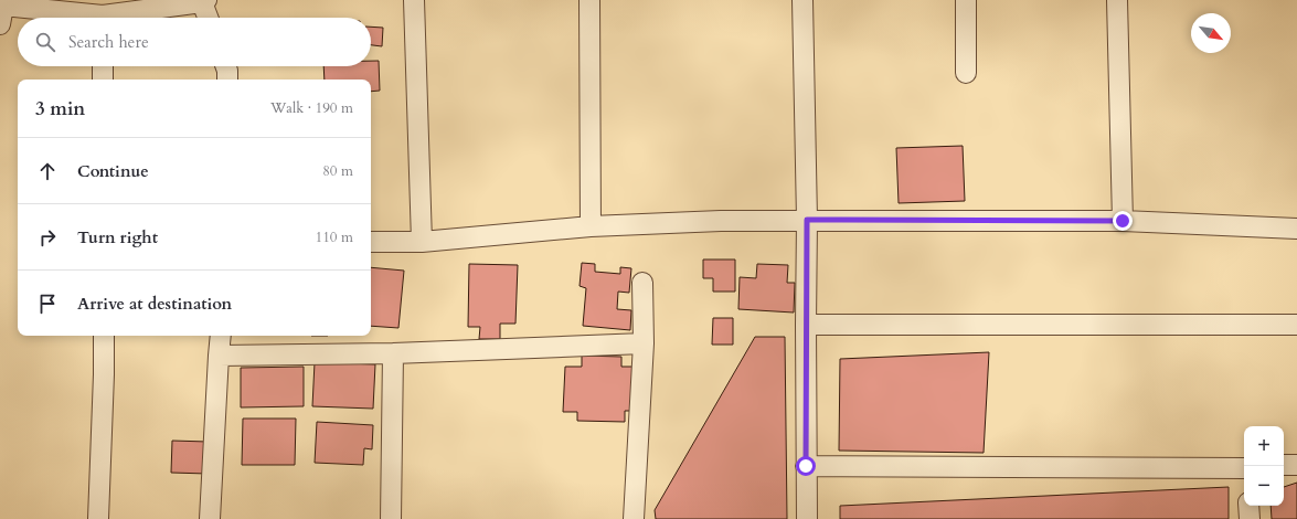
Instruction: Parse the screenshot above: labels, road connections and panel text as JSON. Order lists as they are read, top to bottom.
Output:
{
  "north": "bottom right",
  "page": {
    "search": "Search here",
    "heading": ["3 min", "Walk · 190 m"],
    "list": [
      ["Continue", "80 m"],
      ["Turn right", "110 m"],
      "Arrive at destination"
    ],
    "map_buttons": ["+", "−"]
  }
}
